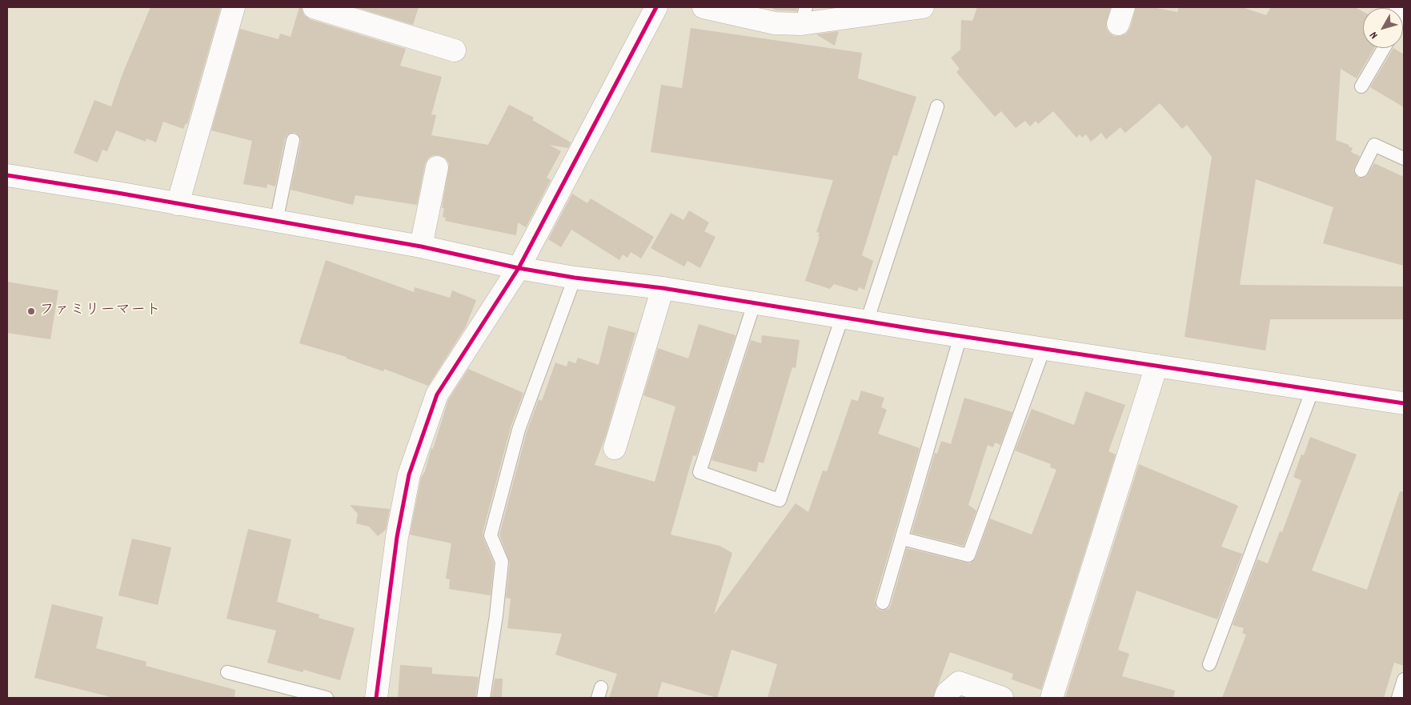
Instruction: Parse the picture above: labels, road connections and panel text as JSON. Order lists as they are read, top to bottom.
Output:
{
  "places": ["ファミリーマート"],
  "north": "bottom left"
}
